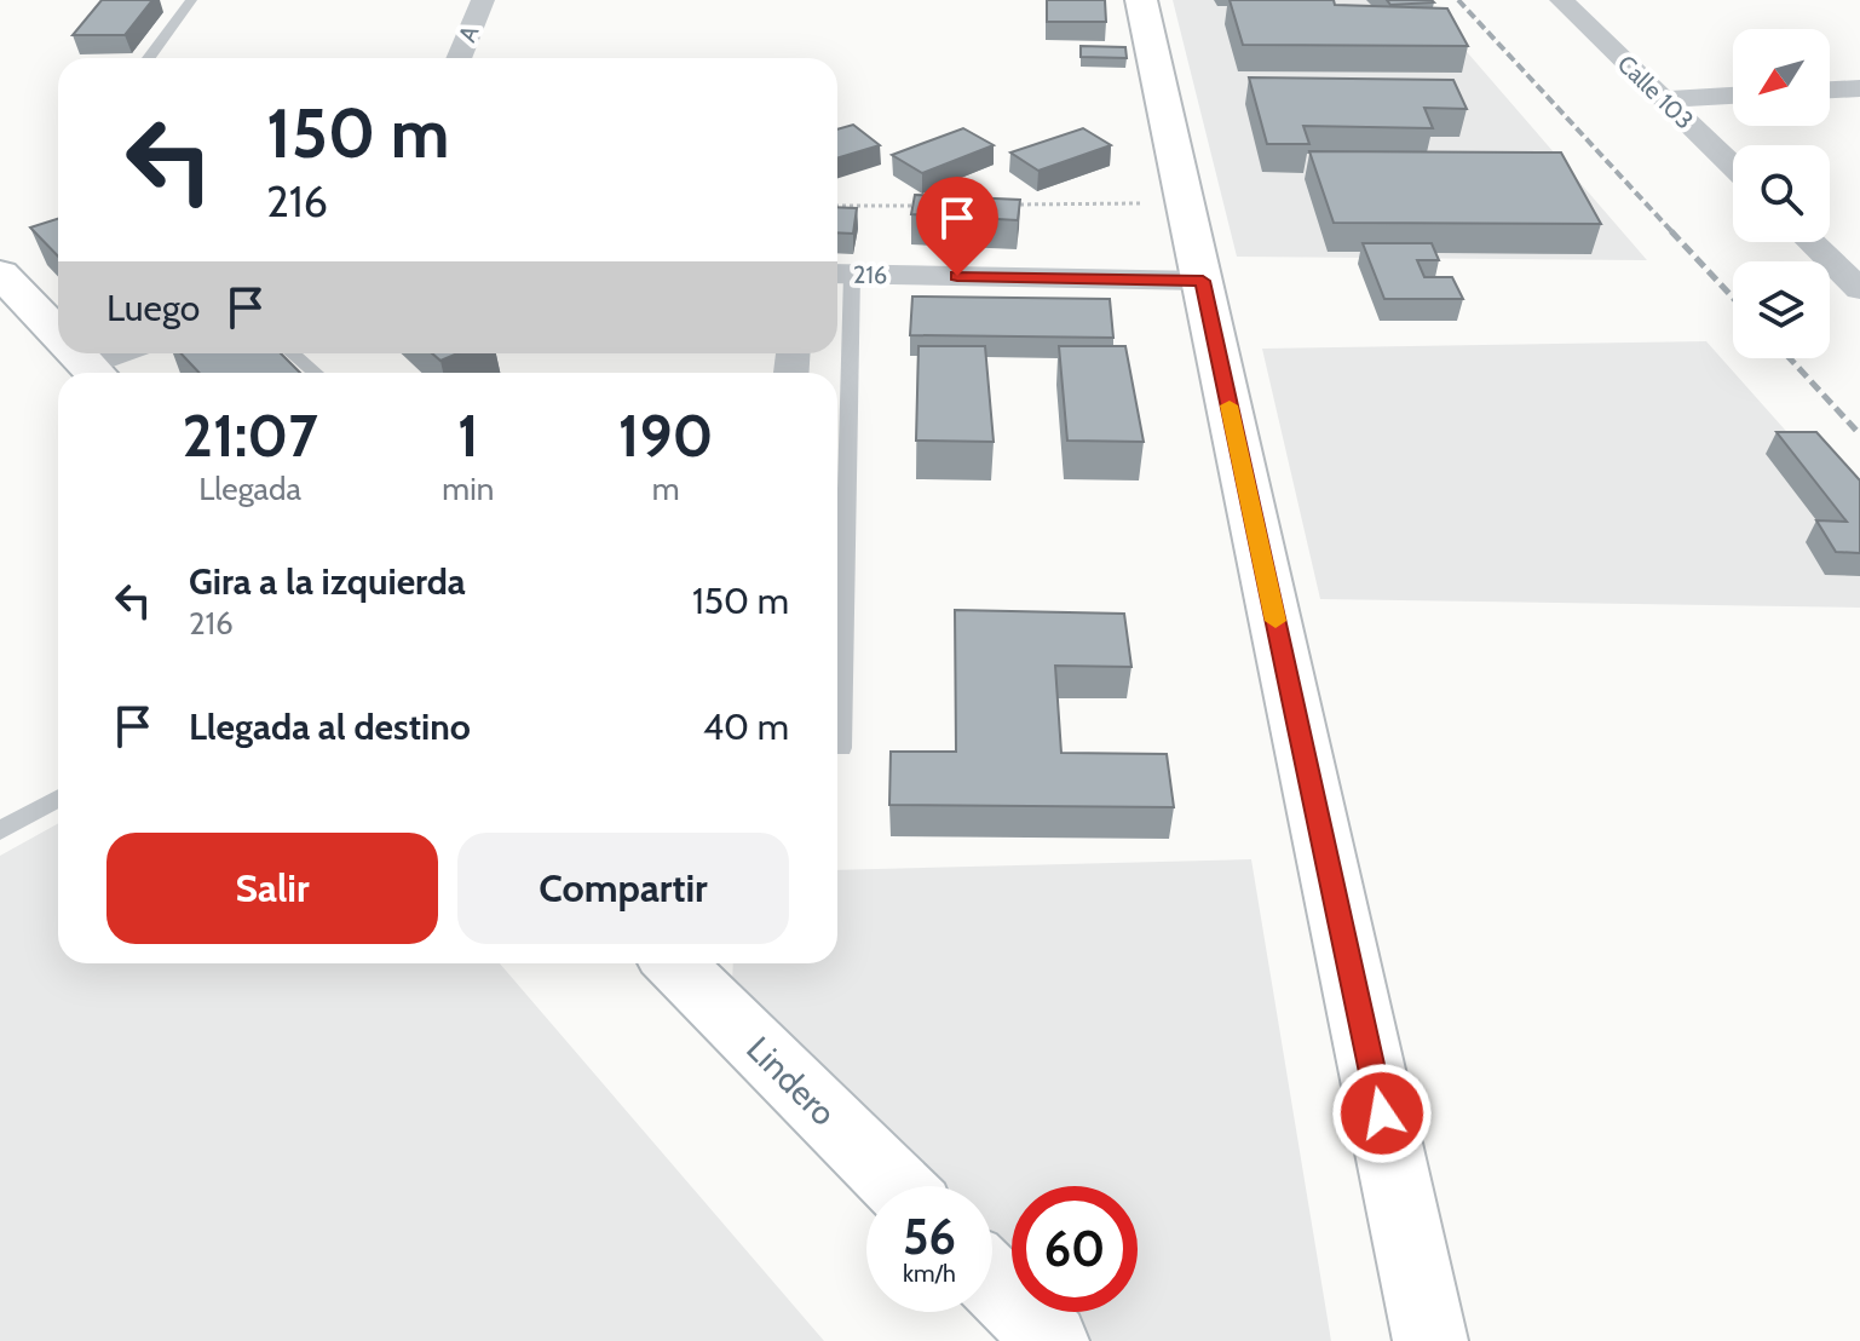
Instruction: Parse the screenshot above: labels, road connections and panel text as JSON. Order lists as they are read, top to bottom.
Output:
{
  "streets": {
    "main road": ["Lindero"],
    "street": ["A", "Calle 103", "216"]
  },
  "north": "bottom left",
  "page": {
    "turn": ["150 m", "216"],
    "then": "Luego",
    "eta": [
      "21:07",
      "Llegada",
      "1",
      "min",
      "190",
      "m"
    ],
    "list": [
      {
        "name": "Gira a la izquierda",
        "note": "216",
        "value": "150 m"
      },
      {
        "name": "Llegada al destino",
        "value": "40 m"
      }
    ],
    "buttons": ["Salir", "Compartir"],
    "speed": "56 km/h",
    "limit": "60"
  }
}
